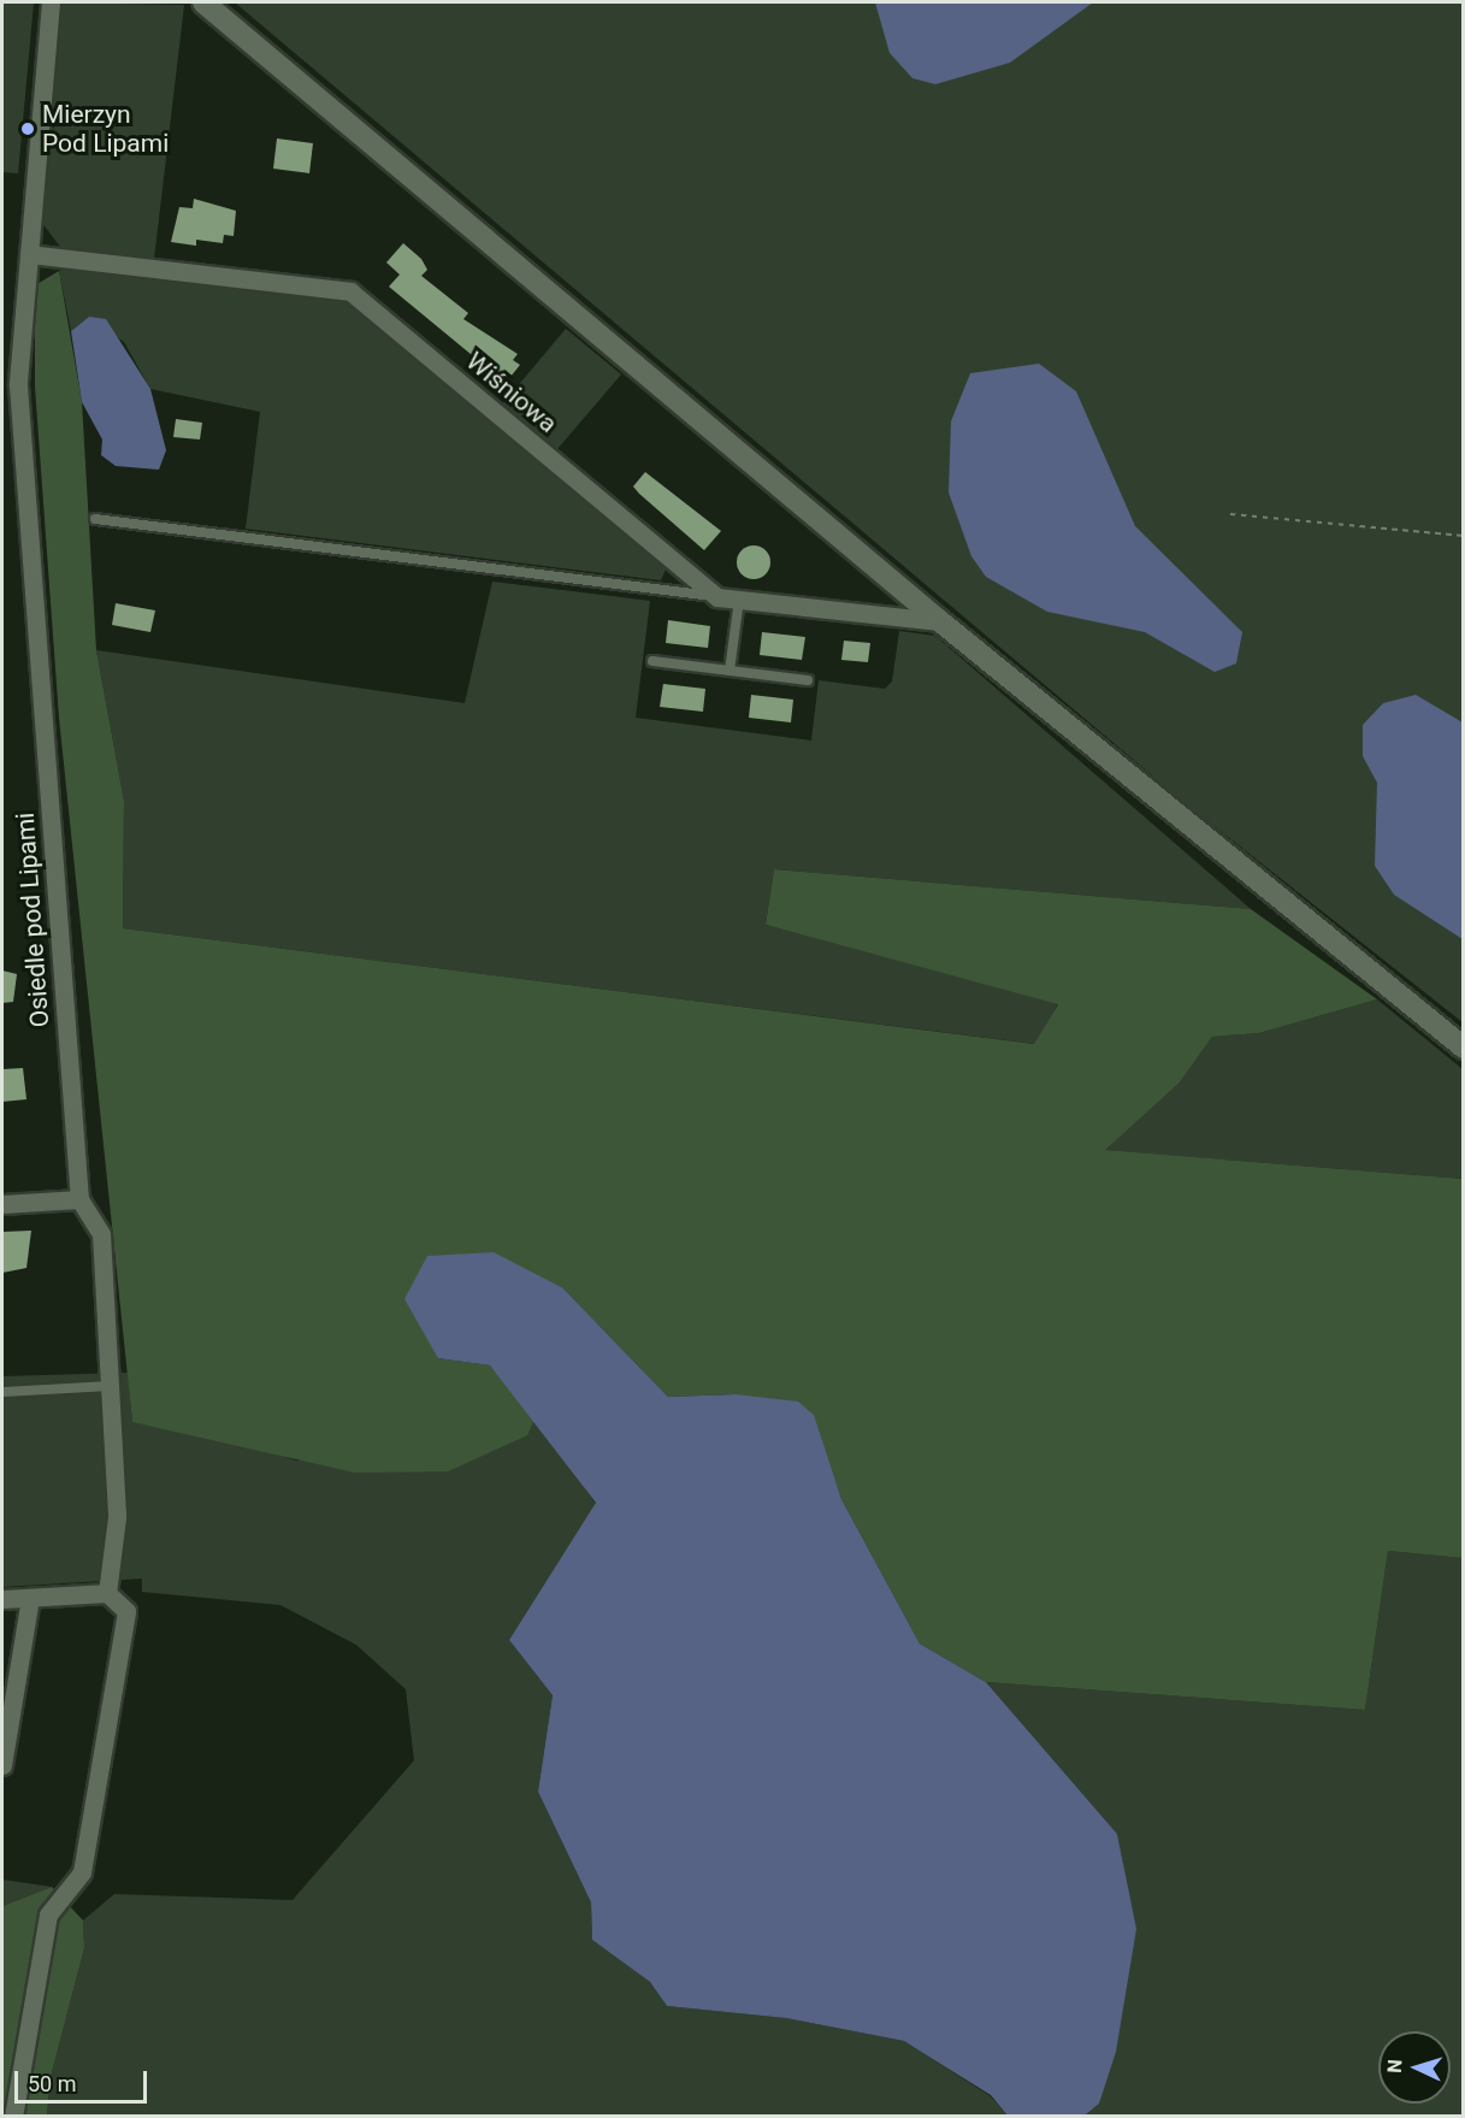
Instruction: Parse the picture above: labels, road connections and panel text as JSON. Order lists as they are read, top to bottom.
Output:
{
  "streets": {
    "street": ["Wiśniowa", "Osiedle pod Lipami"]
  },
  "crossings": [
    ["Wiśniowa", "Osiedle pod Lipami"]
  ],
  "places": ["Mierzyn Pod Lipami"],
  "scale_bar": "50 m",
  "north": "left"
}
